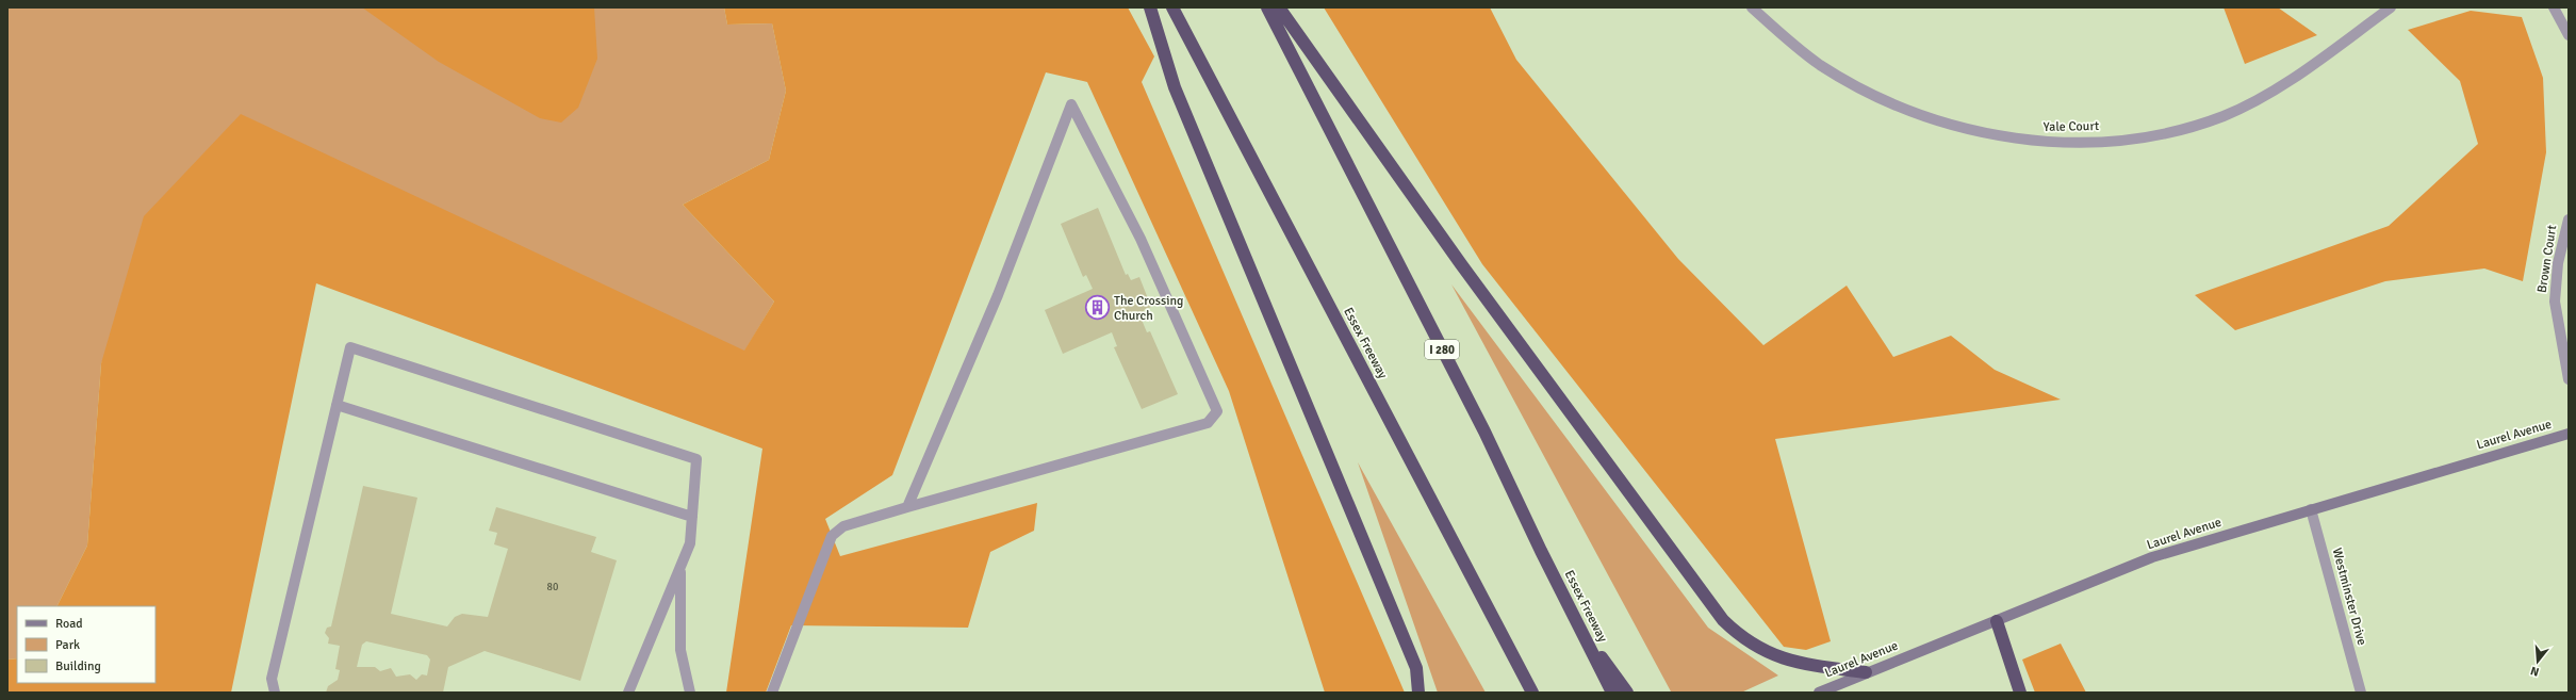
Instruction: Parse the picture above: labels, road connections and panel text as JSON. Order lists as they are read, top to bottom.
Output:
{
  "streets": {
    "highway": ["Essex Freeway", "I 280"],
    "main road": ["Laurel Avenue"],
    "street": ["Yale Court", "Brown Court", "Westminster Drive"]
  },
  "crossings": [
    ["Laurel Avenue", "Westminster Drive"]
  ],
  "places": {
    "building": ["The Crossing Church"]
  },
  "house_numbers": ["80"],
  "legend": ["Road", "Park", "Building"],
  "north": "bottom"
}
